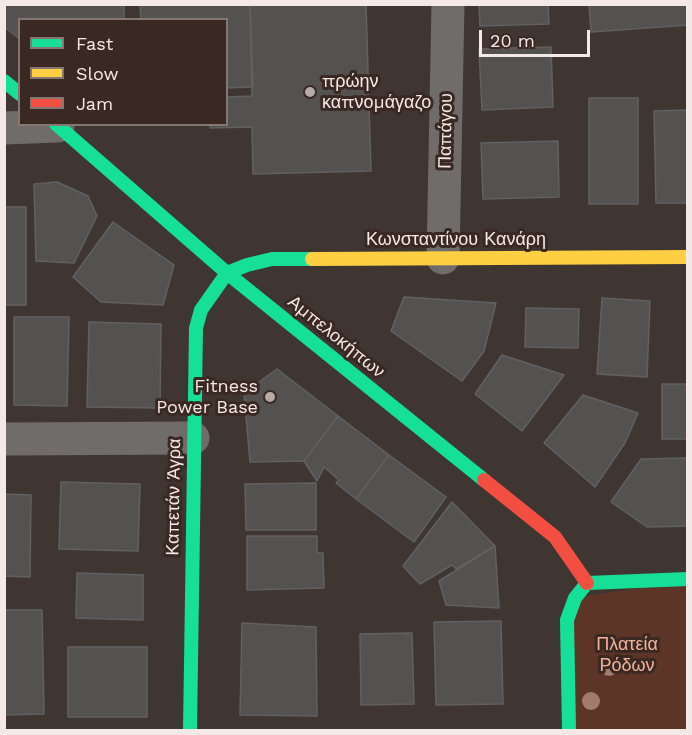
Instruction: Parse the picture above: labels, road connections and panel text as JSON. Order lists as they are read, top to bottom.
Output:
{
  "streets": {
    "street": [
      "Παπάγου",
      "Κωνσταντίνου Κανάρη",
      "Αμπελοκήπων",
      "Καπετάν Άγρα"
    ]
  },
  "crossings": [
    ["Παπάγου", "Κωνσταντίνου Κανάρη"],
    ["Κωνσταντίνου Κανάρη", "Αμπελοκήπων"],
    ["Κωνσταντίνου Κανάρη", "Καπετάν Άγρα"],
    ["Αμπελοκήπων", "Καπετάν Άγρα"]
  ],
  "parks": ["Πλατεία Ρόδων"],
  "places": ["πρώην καπνομάγαζο", "Fitness Power Base"],
  "legend": ["Fast", "Slow", "Jam"],
  "scale_bar": "20 m"
}
